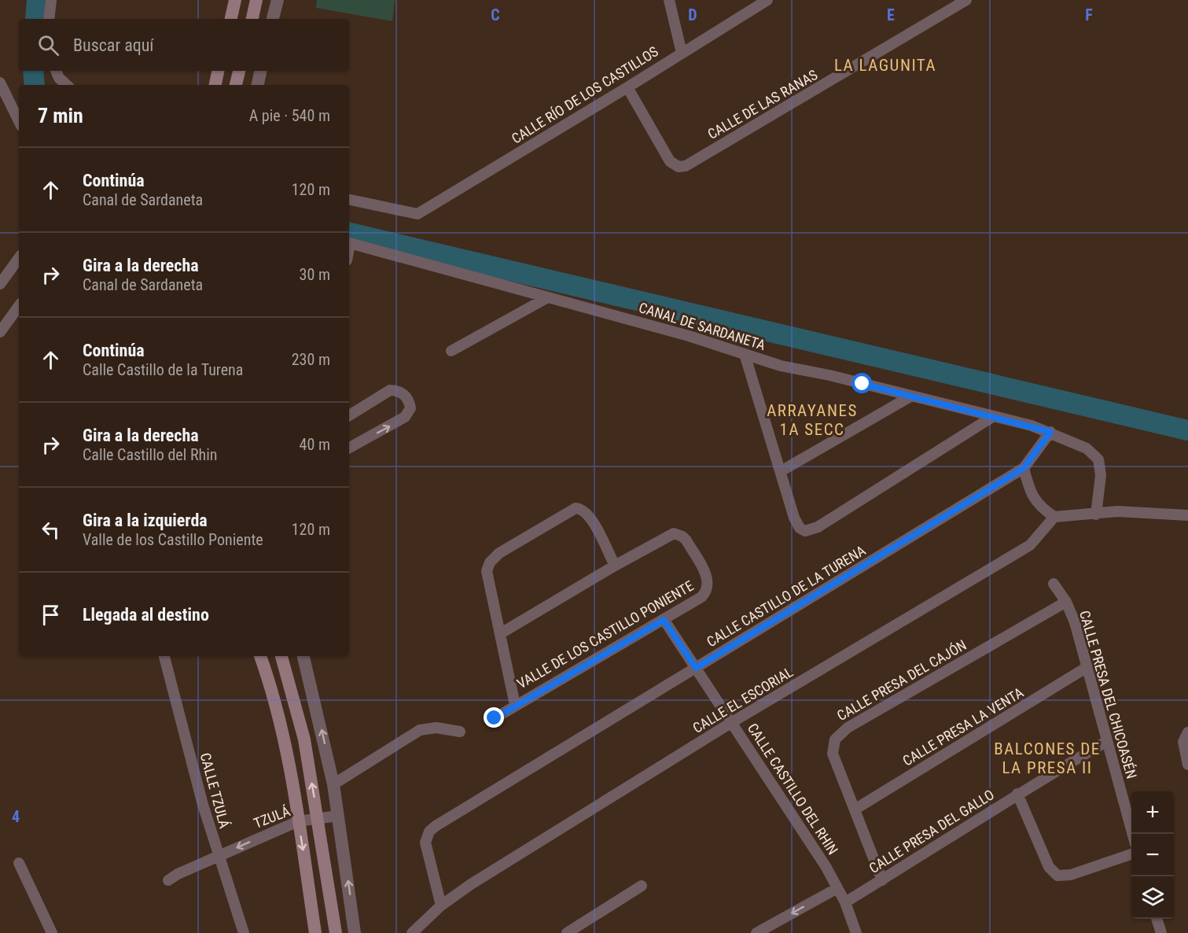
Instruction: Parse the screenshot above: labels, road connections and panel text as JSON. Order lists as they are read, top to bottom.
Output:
{
  "streets": {
    "street": [
      "CALLE RÍO DE LOS CASTILLOS",
      "CALLE DE LAS RANAS",
      "CANAL DE SARDANETA",
      "CALLE CASTILLO DE LA TURENA",
      "VALLE DE LOS CASTILLO PONIENTE",
      "CALLE PRESA DEL CAJÓN",
      "CALLE PRESA DEL CHICOASÉN",
      "CALLE EL ESCORIAL",
      "CALLE PRESA LA VENTA",
      "CALLE CASTILLO DEL RHIN",
      "CALLE TZULÁ",
      "TZULÁ",
      "CALLE PRESA DEL GALLO"
    ]
  },
  "crossings": [
    ["CALLE RÍO DE LOS CASTILLOS", "CALLE DE LAS RANAS"],
    ["CANAL DE SARDANETA", "CALLE CASTILLO DE LA TURENA"],
    ["CANAL DE SARDANETA", "CALLE EL ESCORIAL"],
    ["CALLE CASTILLO DE LA TURENA", "CALLE EL ESCORIAL"],
    ["CALLE CASTILLO DE LA TURENA", "CALLE CASTILLO DEL RHIN"],
    ["VALLE DE LOS CASTILLO PONIENTE", "CALLE CASTILLO DEL RHIN"],
    ["CALLE PRESA DEL CAJÓN", "CALLE PRESA DEL CHICOASÉN"],
    ["CALLE PRESA DEL CAJÓN", "CALLE PRESA LA VENTA"],
    ["CALLE PRESA DEL CAJÓN", "CALLE PRESA DEL GALLO"],
    ["CALLE PRESA DEL CHICOASÉN", "CALLE PRESA LA VENTA"],
    ["CALLE PRESA DEL CHICOASÉN", "CALLE PRESA DEL GALLO"],
    ["CALLE EL ESCORIAL", "CALLE CASTILLO DEL RHIN"],
    ["CALLE CASTILLO DEL RHIN", "CALLE PRESA DEL GALLO"],
    ["CALLE TZULÁ", "TZULÁ"]
  ],
  "one_way": ["TZULÁ"],
  "districts": ["LA LAGUNITA", "ARRAYANES 1A SECC", "BALCONES DE LA PRESA II"],
  "page": {
    "search": "Buscar aquí",
    "heading": ["7 min", "A pie · 540 m"],
    "list": [
      ["Continúa", "Canal de Sardaneta", "120 m"],
      ["Gira a la derecha", "Canal de Sardaneta", "30 m"],
      ["Continúa", "Calle Castillo de la Turena", "230 m"],
      ["Gira a la derecha", "Calle Castillo del Rhin", "40 m"],
      ["Gira a la izquierda", "Valle de los Castillo Poniente", "120 m"],
      "Llegada al destino"
    ],
    "map_buttons": ["+", "−"]
  },
  "grid": {
    "columns": [
      "C",
      "D",
      "E",
      "F"
    ],
    "rows": ["4"]
  }
}
